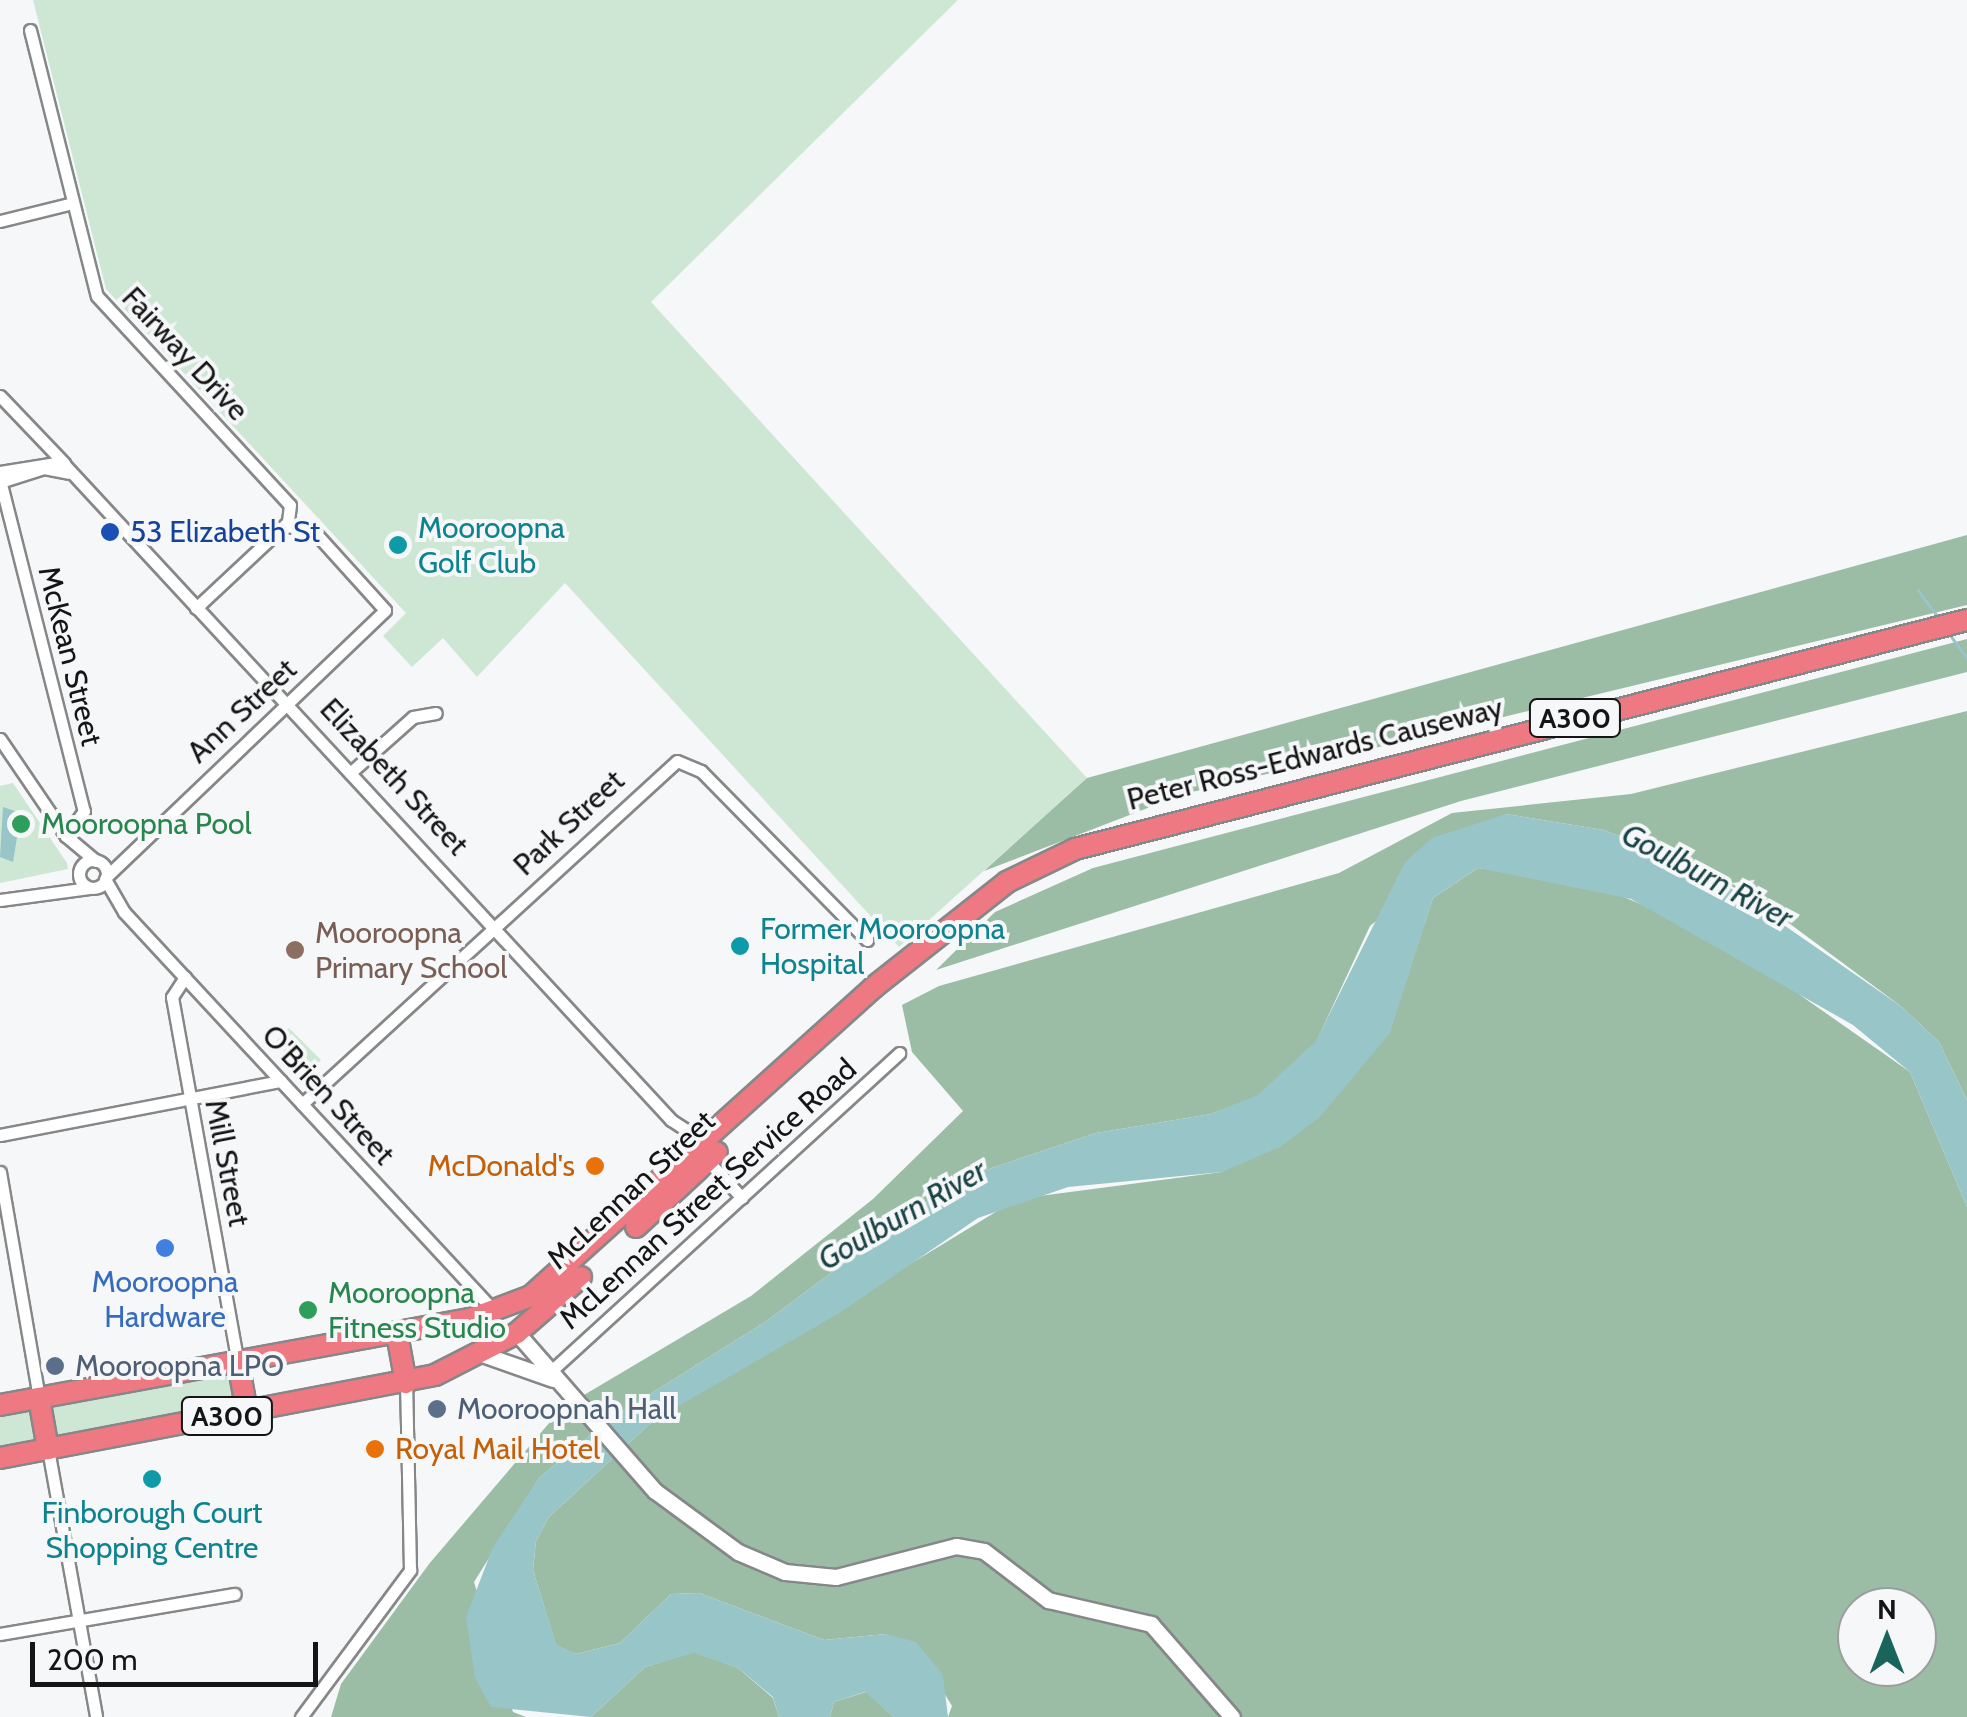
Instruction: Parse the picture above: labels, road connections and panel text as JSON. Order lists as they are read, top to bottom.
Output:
{
  "streets": {
    "highway": ["A300", "Peter Ross-Edwards Causeway", "McLennan Street"],
    "street": [
      "Fairway Drive",
      "McKean Street",
      "Ann Street",
      "Elizabeth Street",
      "Park Street",
      "O'Brien Street",
      "Mill Street",
      "McLennan Street Service Road"
    ]
  },
  "crossings": [
    ["Fairway Drive", "Ann Street"],
    ["Ann Street", "Elizabeth Street"],
    ["Ann Street", "O'Brien Street"],
    ["Peter Ross-Edwards Causeway", "McLennan Street"],
    ["Elizabeth Street", "Park Street"],
    ["Elizabeth Street", "McLennan Street"],
    ["Elizabeth Street", "McLennan Street Service Road"],
    ["Park Street", "O'Brien Street"],
    ["O'Brien Street", "Mill Street"],
    ["O'Brien Street", "McLennan Street"],
    ["Mill Street", "McLennan Street"]
  ],
  "water": ["Goulburn River"],
  "places": [
    "53 Elizabeth St",
    "Mooroopna Golf Club",
    "Mooroopna Pool",
    "Former Mooroopna Hospital",
    "Mooroopna Primary School",
    "McDonald's",
    "Mooroopna Hardware",
    "Mooroopna Fitness Studio",
    "Mooroopna LPO",
    "Mooroopnah Hall",
    "Royal Mail Hotel",
    "Finborough Court Shopping Centre"
  ],
  "scale_bar": "200 m",
  "north": "top"
}
